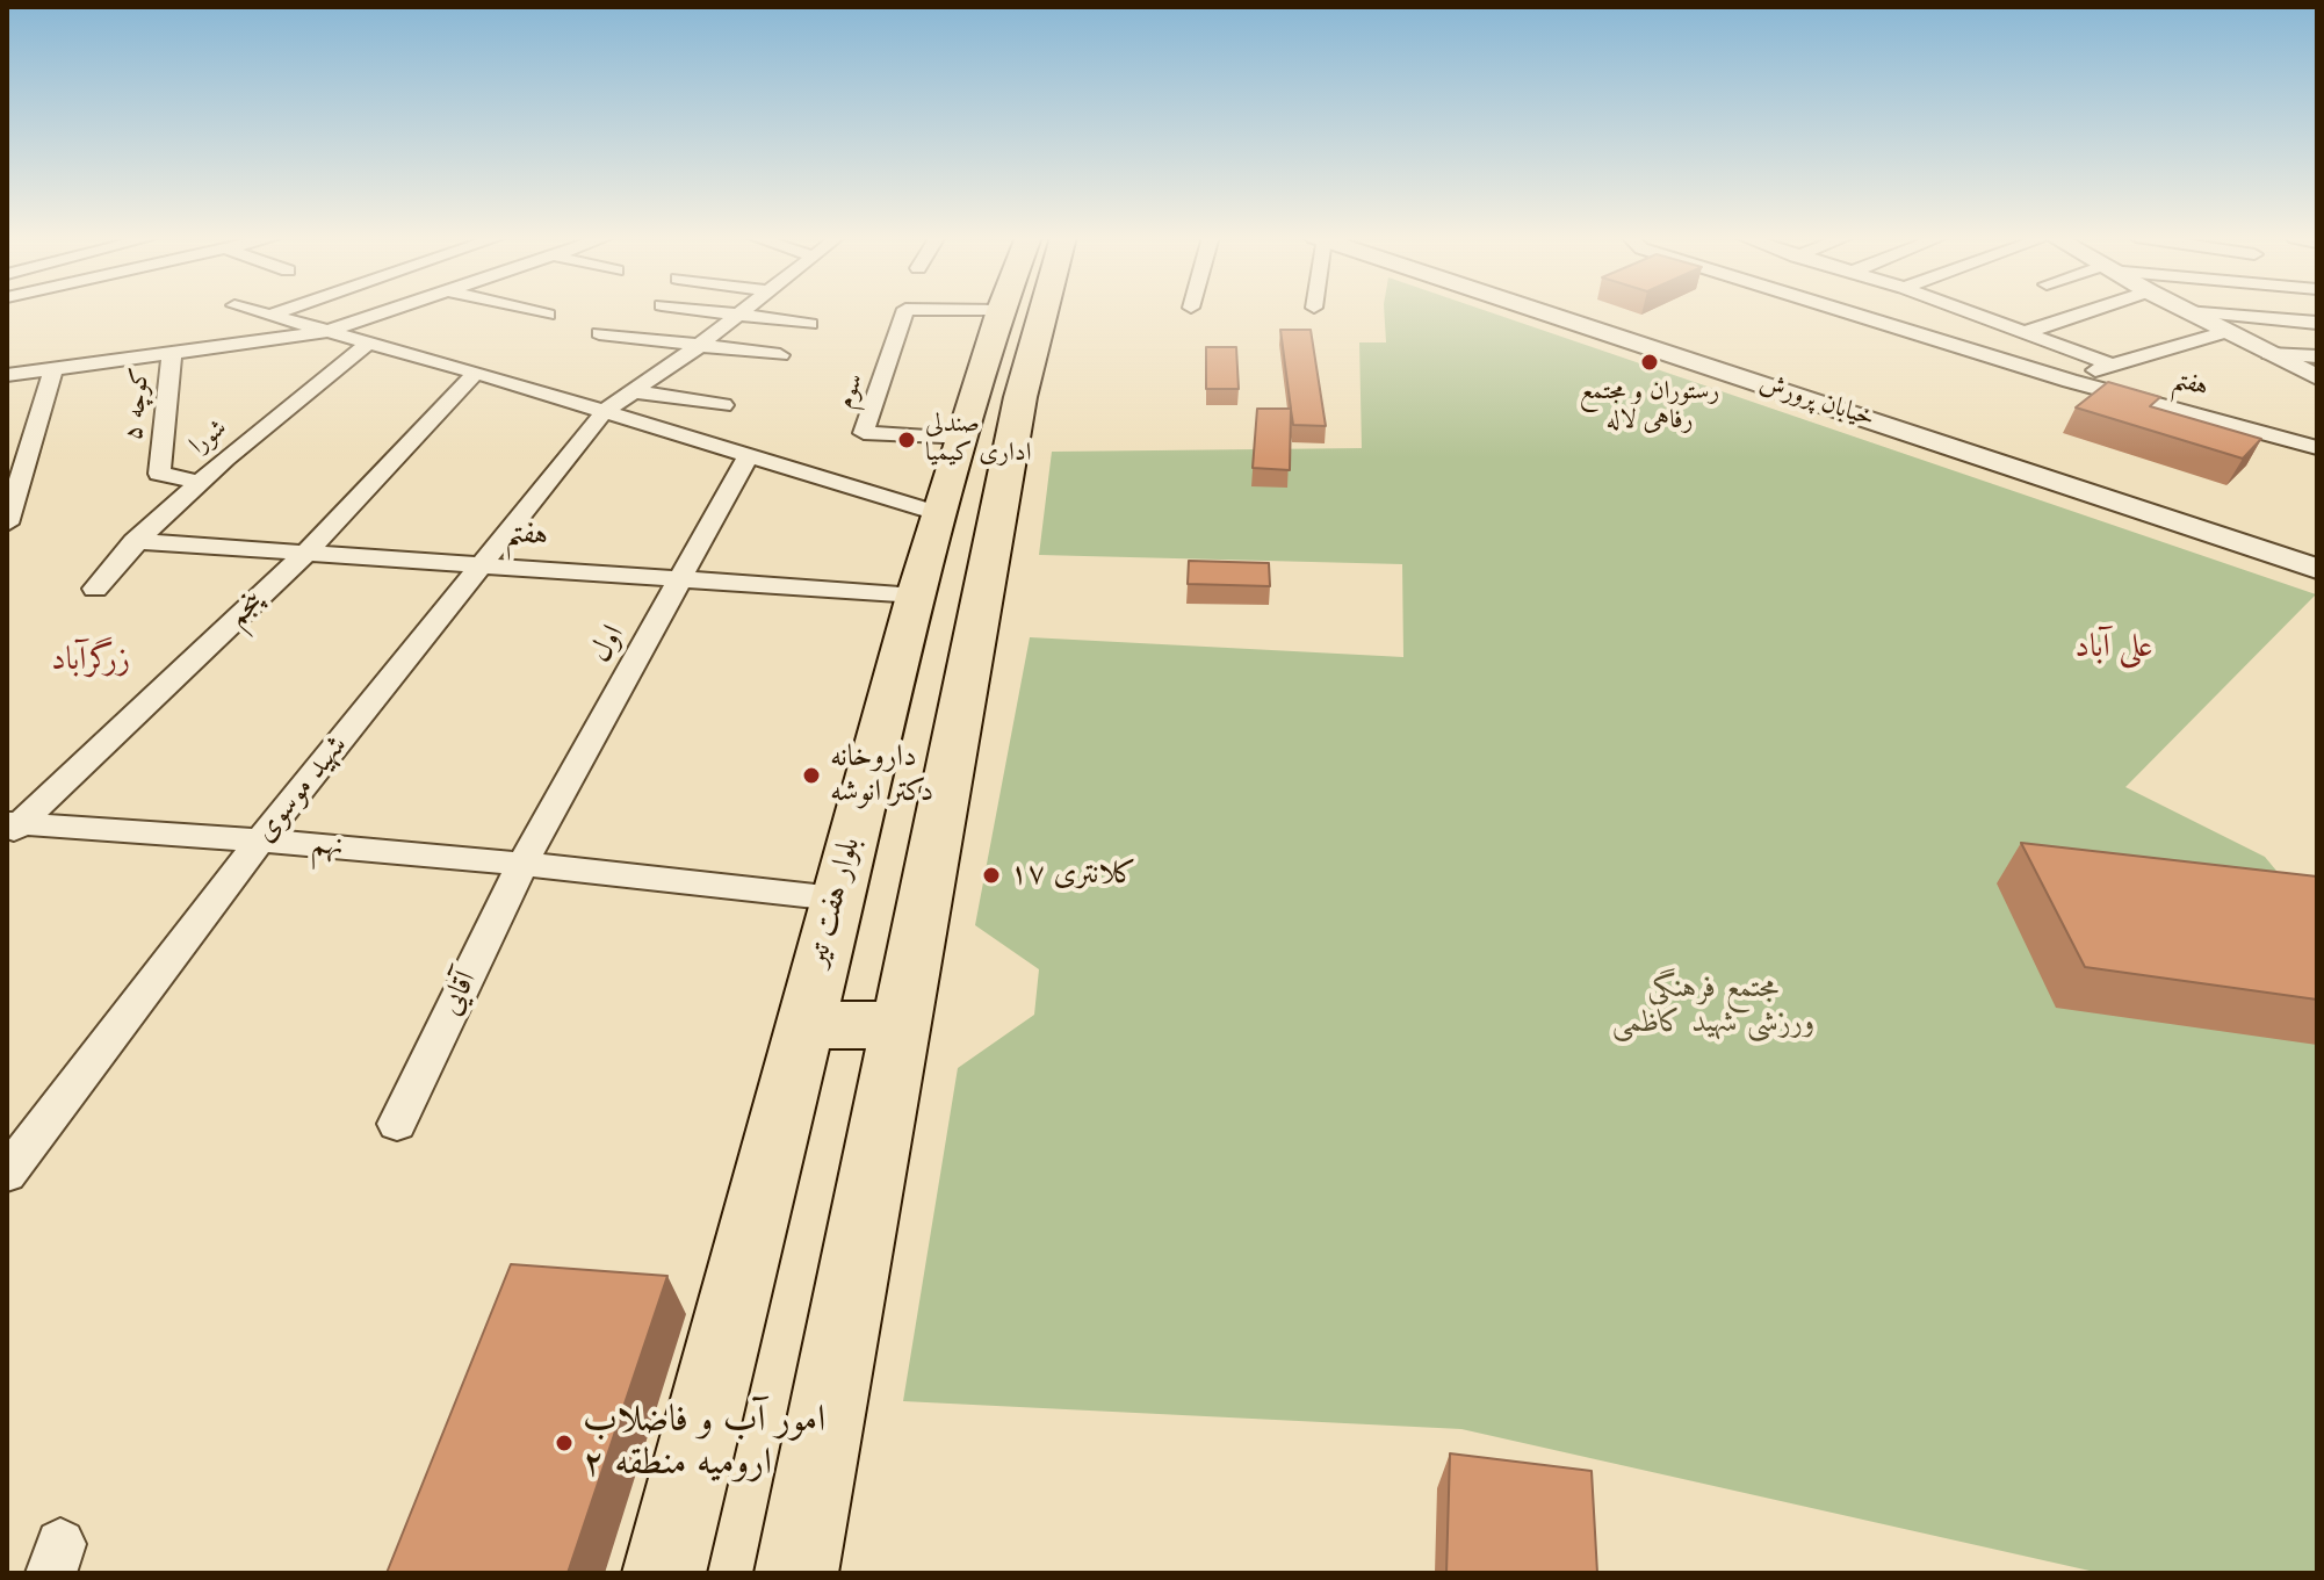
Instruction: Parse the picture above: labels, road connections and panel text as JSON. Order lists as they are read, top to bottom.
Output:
{
  "streets": {
    "main road": ["بلوار هفت تیر"],
    "street": [
      "هفتم",
      "سوم",
      "خیابان پرورش",
      "کوچه ۵",
      "شورا",
      "پنجم",
      "اول",
      "شهید موسوی",
      "نهم",
      "آقایی"
    ]
  },
  "crossings": [
    ["هفتم", "شورا"],
    ["هفتم", "پنجم"],
    ["هفتم", "اول"],
    ["هفتم", "شهید موسوی"],
    ["هفتم", "بلوار هفت تیر"],
    ["سوم", "بلوار هفت تیر"],
    ["کوچه ۵", "شورا"],
    ["پنجم", "نهم"],
    ["اول", "نهم"],
    ["اول", "آقایی"],
    ["شهید موسوی", "نهم"],
    ["نهم", "بلوار هفت تیر"],
    ["نهم", "آقایی"]
  ],
  "districts": ["علی آباد", "زرگرآباد"],
  "parks": ["مجتمع فرهنگی ورزشی شهید کاظمی"],
  "places": [
    "رستوران و مجتمع رفاهی لاله",
    "صندلی اداری کیمیا",
    "داروخانه دکتر انوشه",
    "کلانتری ۱۷",
    "امور آب و فاضلاب ارومیه منطقه ۲"
  ]
}
